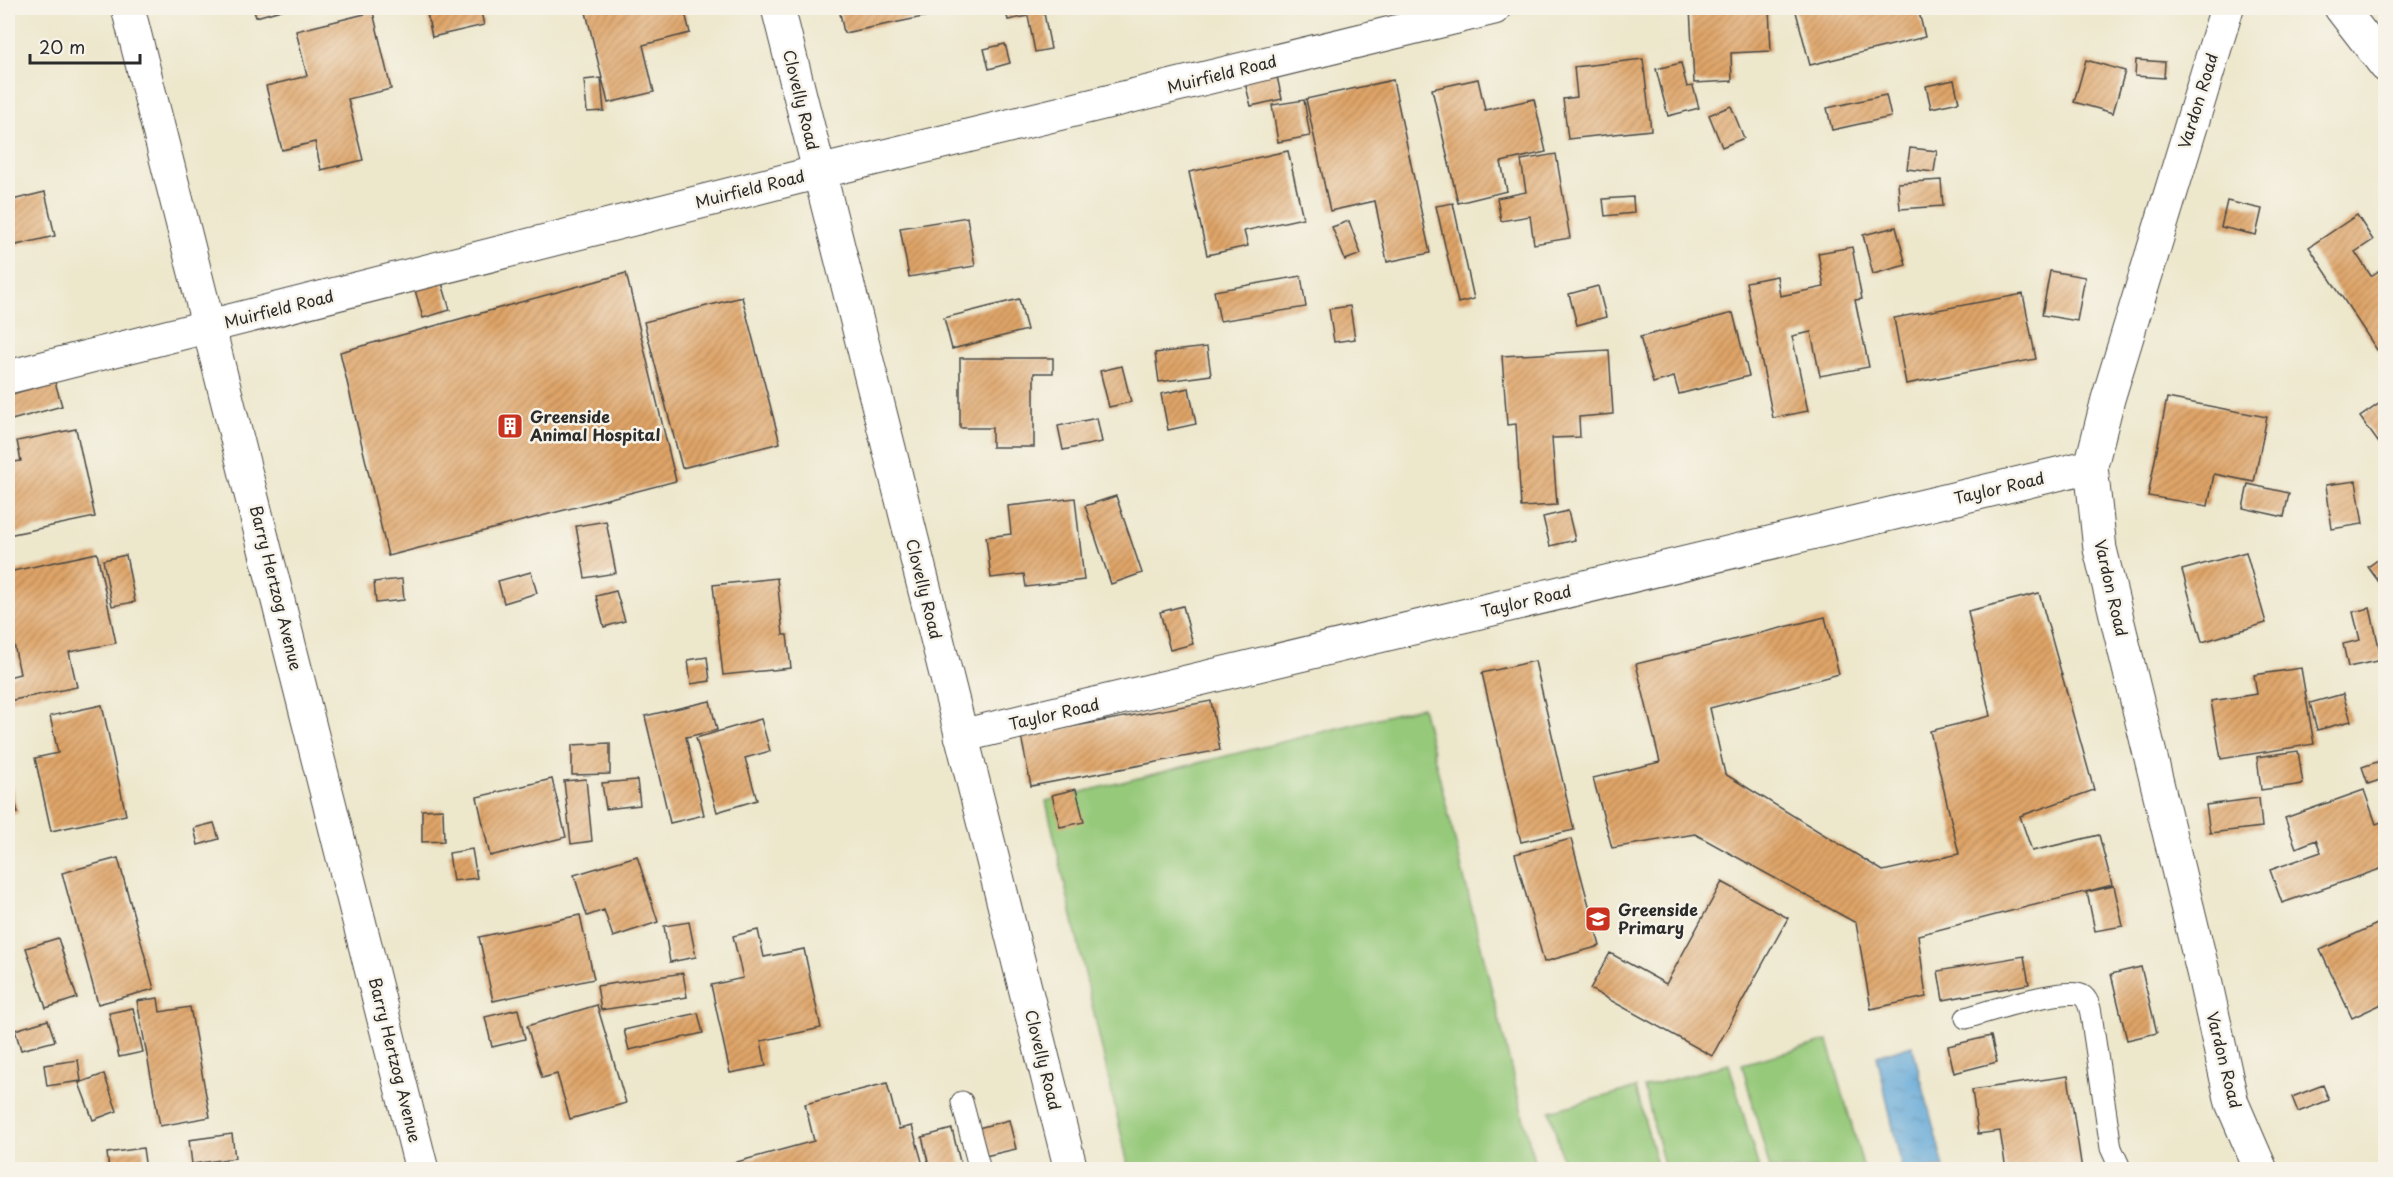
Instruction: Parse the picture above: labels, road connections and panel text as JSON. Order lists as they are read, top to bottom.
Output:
{
  "streets": {
    "street": [
      "Muirfield Road",
      "Clovelly Road",
      "Vardon Road",
      "Taylor Road",
      "Barry Hertzog Avenue"
    ]
  },
  "crossings": [
    ["Muirfield Road", "Clovelly Road"],
    ["Muirfield Road", "Barry Hertzog Avenue"],
    ["Clovelly Road", "Taylor Road"],
    ["Vardon Road", "Taylor Road"]
  ],
  "places": {
    "building": ["Greenside Animal Hospital"],
    "school or university": ["Greenside Primary"]
  },
  "scale_bar": "20 m"
}
